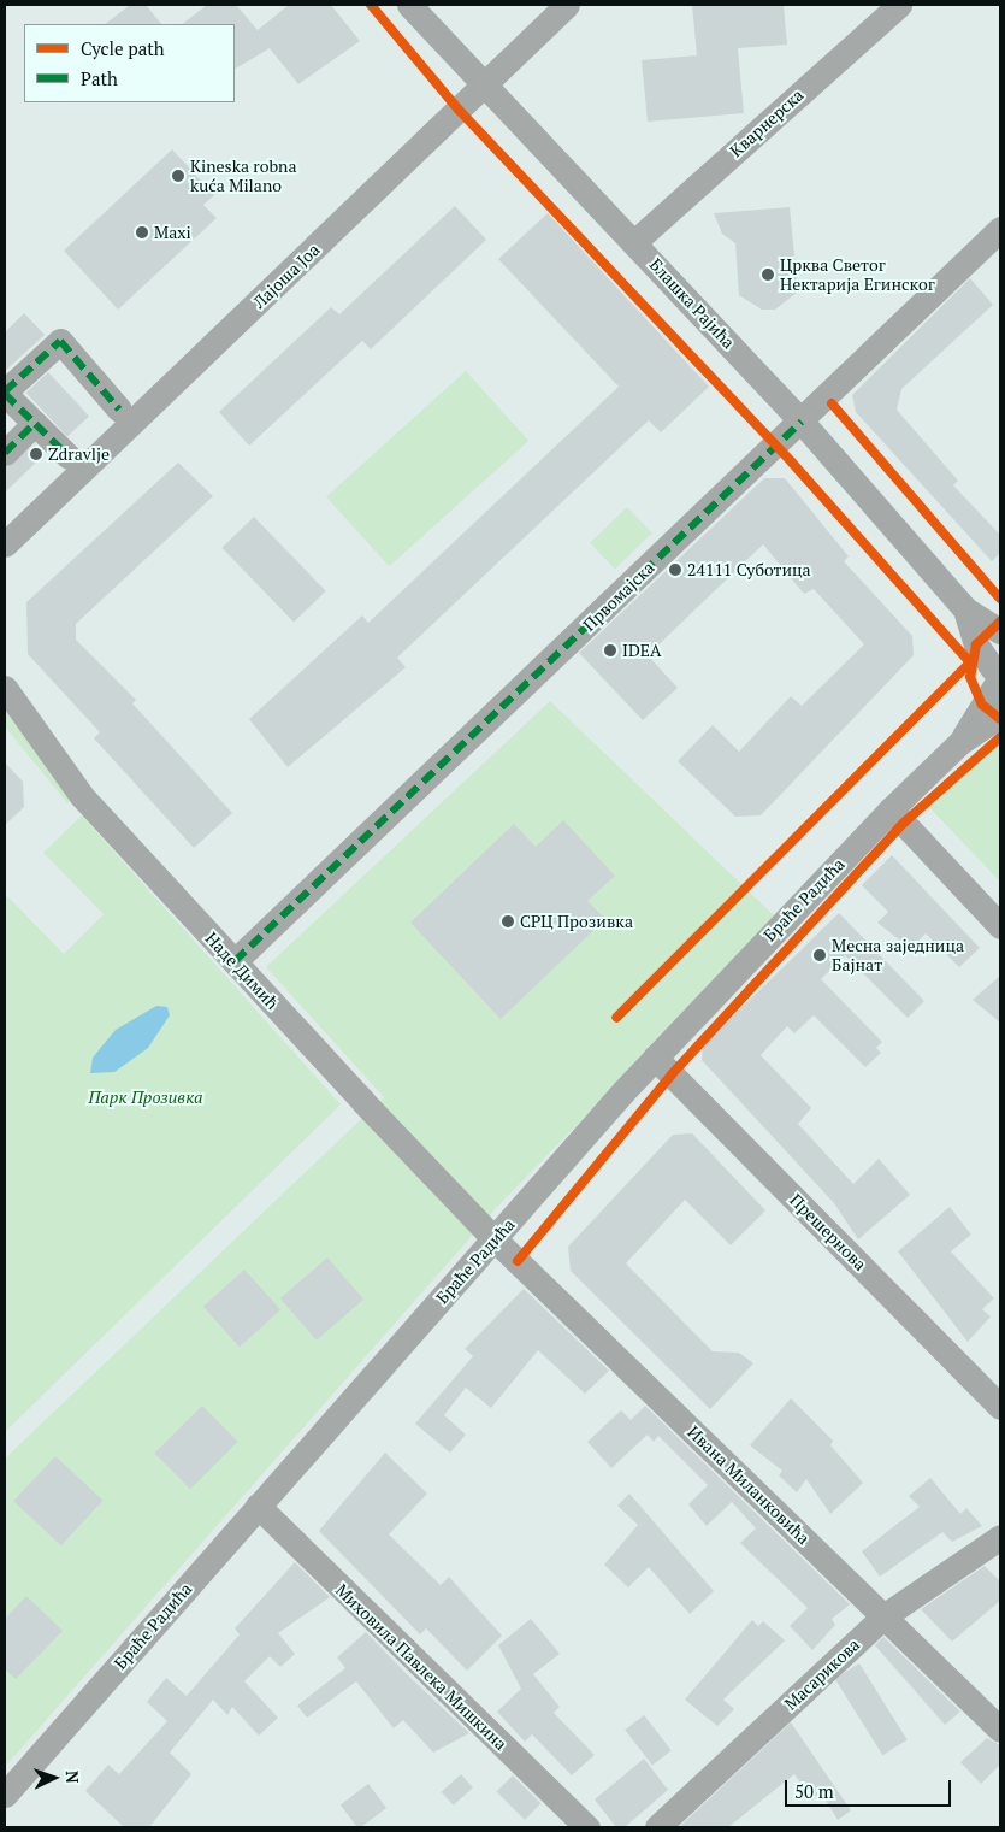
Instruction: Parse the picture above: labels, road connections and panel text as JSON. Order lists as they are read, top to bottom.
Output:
{
  "streets": {
    "street": [
      "Кварнерска",
      "Лајоша Јоа",
      "Блашка Рајића",
      "Првомајска",
      "Браће Радића",
      "Наде Димић",
      "Прешернова",
      "Ивана Миланковића",
      "Миховила Павлека Мишкина",
      "Масарикова"
    ]
  },
  "crossings": [
    ["Кварнерска", "Блашка Рајића"],
    ["Лајоша Јоа", "Блашка Рајића"],
    ["Блашка Рајића", "Првомајска"],
    ["Блашка Рајића", "Браће Радића"],
    ["Првомајска", "Наде Димић"],
    ["Браће Радића", "Наде Димић"],
    ["Браће Радића", "Прешернова"],
    ["Браће Радића", "Ивана Миланковића"],
    ["Браће Радића", "Миховила Павлека Мишкина"],
    ["Наде Димић", "Ивана Миланковића"],
    ["Ивана Миланковића", "Масарикова"]
  ],
  "parks": ["Парк Прозивка"],
  "places": [
    "Kineska robna kuća Milano",
    "Maxi",
    "Црква Светог Нектарија Егинског",
    "Zdravlje",
    "24111 Суботица",
    "IDEA",
    "СРЦ Прозивка",
    "Месна заједница Бајнат"
  ],
  "legend": ["Cycle path", "Path"],
  "scale_bar": "50 m",
  "north": "right"
}
